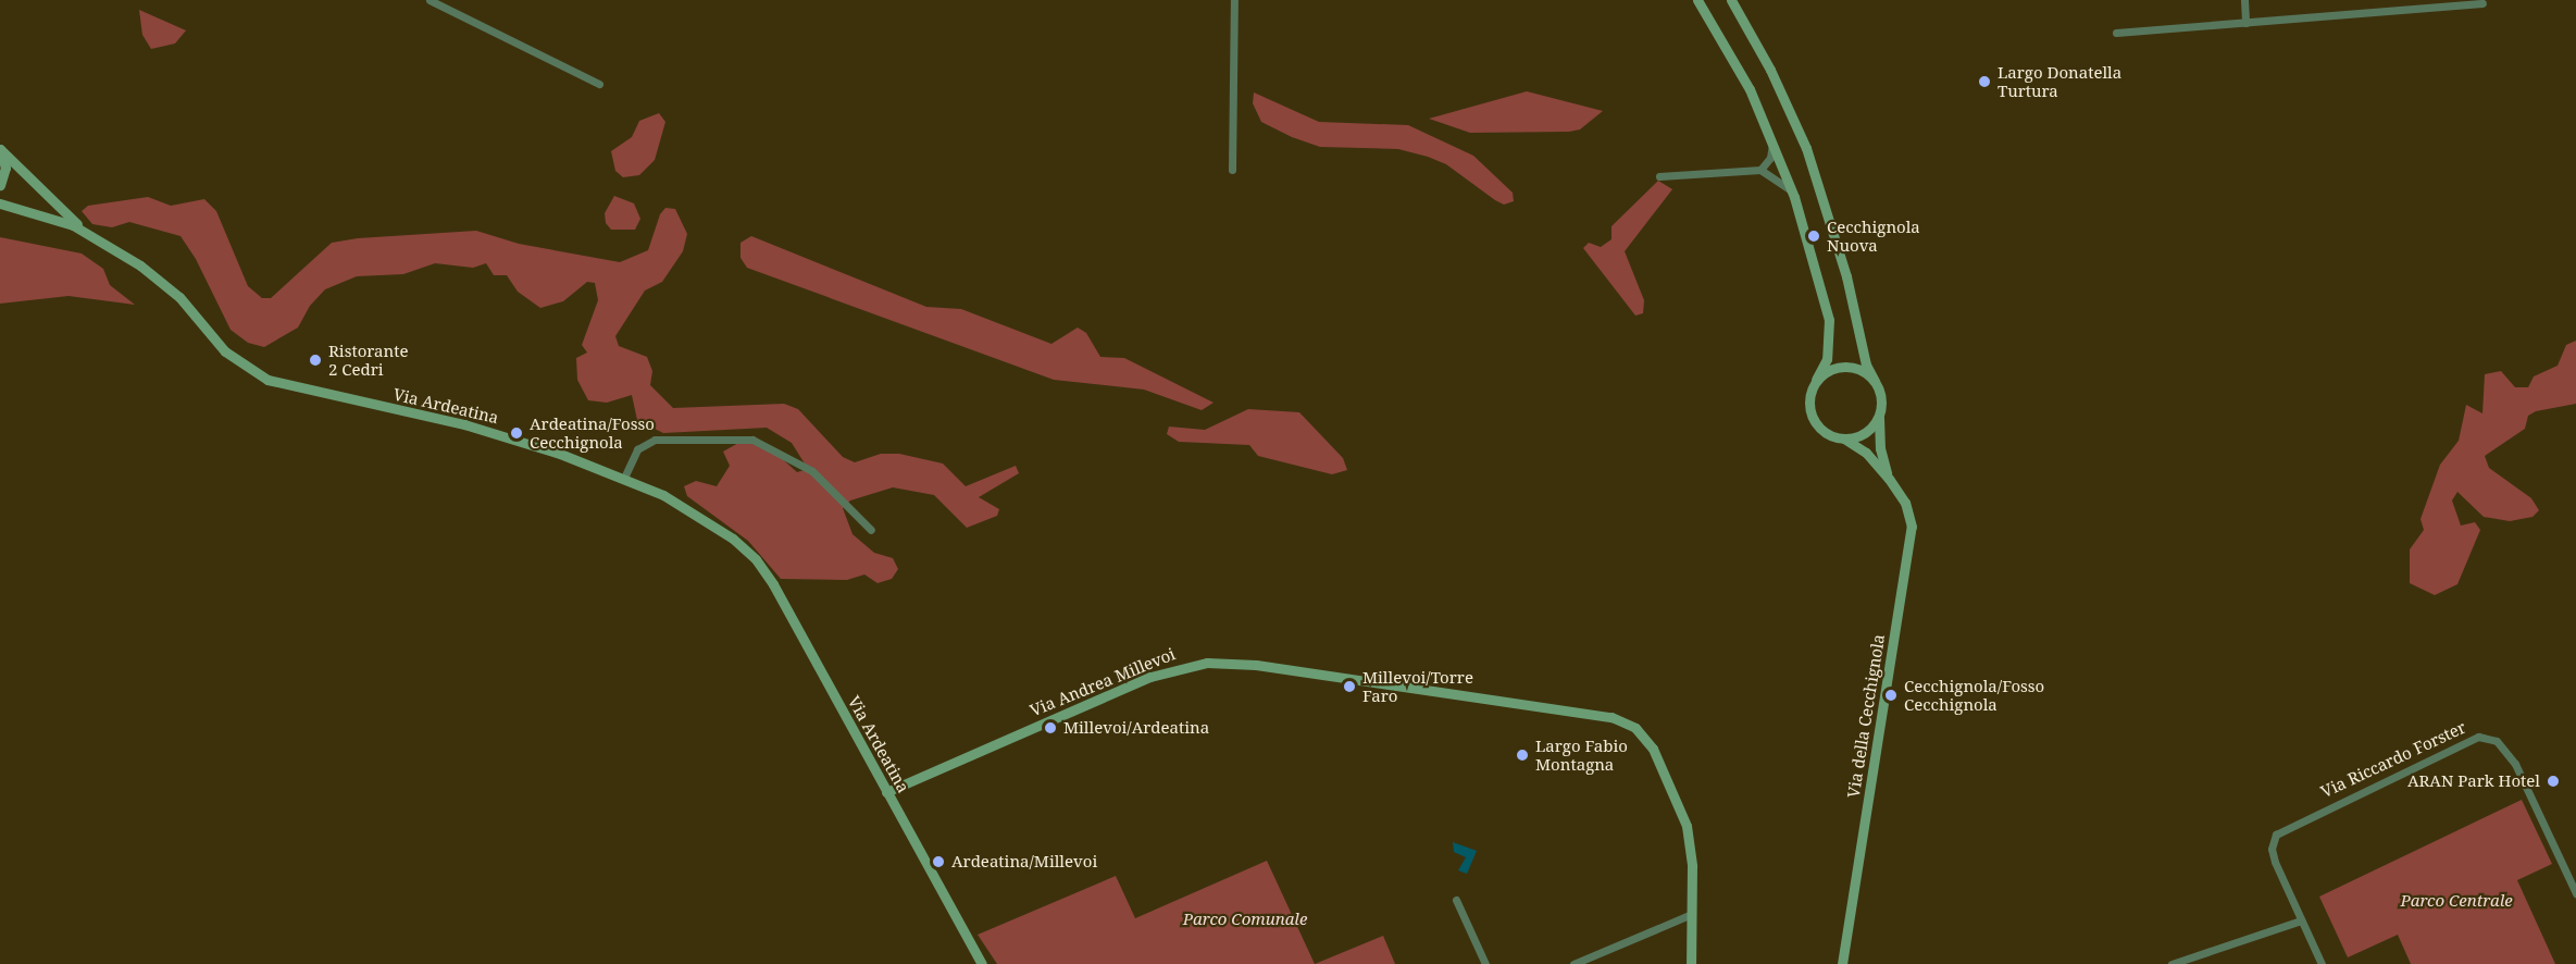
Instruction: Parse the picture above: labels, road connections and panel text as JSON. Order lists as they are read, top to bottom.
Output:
{
  "streets": {
    "street": [
      "Via Ardeatina",
      "Via Andrea Millevoi",
      "Via della Cecchignola",
      "Via Riccardo Forster"
    ]
  },
  "crossings": [
    ["Via Ardeatina", "Via Andrea Millevoi"]
  ],
  "parks": ["Parco Centrale", "Parco Comunale"],
  "places": [
    "Largo Donatella Turtura",
    "Cecchignola Nuova",
    "Ristorante 2 Cedri",
    "Ardeatina/Fosso Cecchignola",
    "Millevoi/Torre Faro",
    "Cecchignola/Fosso Cecchignola",
    "Millevoi/Ardeatina",
    "Largo Fabio Montagna",
    "ARAN Park Hotel",
    "Ardeatina/Millevoi"
  ]
}
